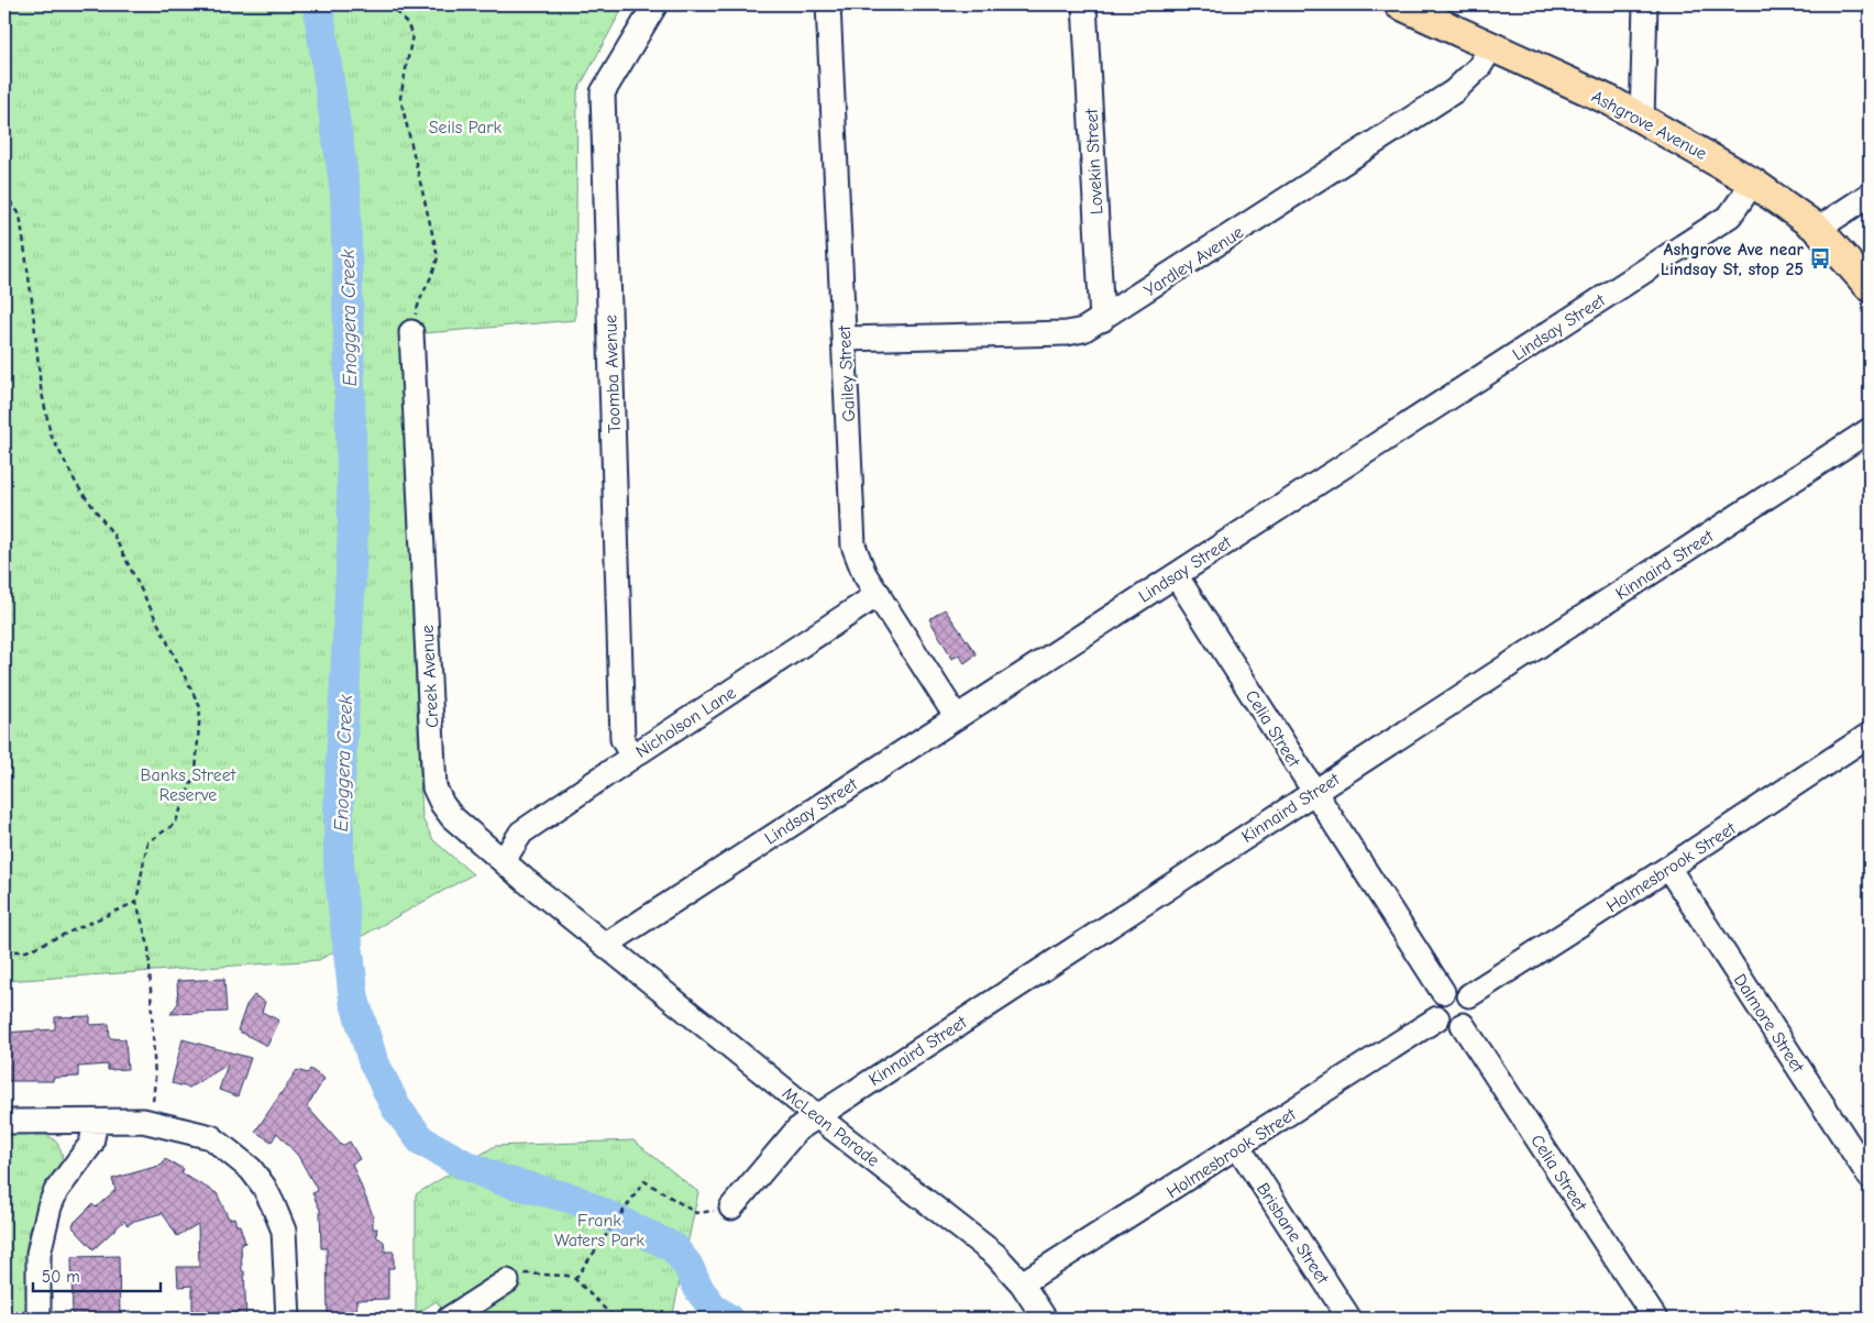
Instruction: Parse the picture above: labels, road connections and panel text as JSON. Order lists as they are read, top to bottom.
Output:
{
  "streets": {
    "main road": ["Ashgrove Avenue"],
    "street": [
      "Lovekin Street",
      "Yardley Avenue",
      "Lindsay Street",
      "Toomba Avenue",
      "Gailey Street",
      "Kinnaird Street",
      "Creek Avenue",
      "Nicholson Lane",
      "Celia Street",
      "Holmesbrook Street",
      "Dalmore Street",
      "McLean Parade",
      "Brisbane Street"
    ]
  },
  "crossings": [
    ["Ashgrove Avenue", "Yardley Avenue"],
    ["Ashgrove Avenue", "Lindsay Street"],
    ["Lovekin Street", "Yardley Avenue"],
    ["Yardley Avenue", "Gailey Street"],
    ["Lindsay Street", "Gailey Street"],
    ["Lindsay Street", "Creek Avenue"],
    ["Lindsay Street", "Celia Street"],
    ["Lindsay Street", "McLean Parade"],
    ["Toomba Avenue", "Nicholson Lane"],
    ["Gailey Street", "Nicholson Lane"],
    ["Kinnaird Street", "Celia Street"],
    ["Kinnaird Street", "McLean Parade"],
    ["Creek Avenue", "Nicholson Lane"],
    ["Creek Avenue", "McLean Parade"],
    ["Celia Street", "Holmesbrook Street"],
    ["Holmesbrook Street", "Dalmore Street"],
    ["Holmesbrook Street", "McLean Parade"],
    ["Holmesbrook Street", "Brisbane Street"]
  ],
  "water": ["Enoggera Creek"],
  "parks": ["Seils Park", "Banks Street Reserve", "Frank Waters Park"],
  "places": {
    "bus stop": ["Ashgrove Ave near Lindsay St, stop 25"]
  },
  "scale_bar": "50 m"
}
